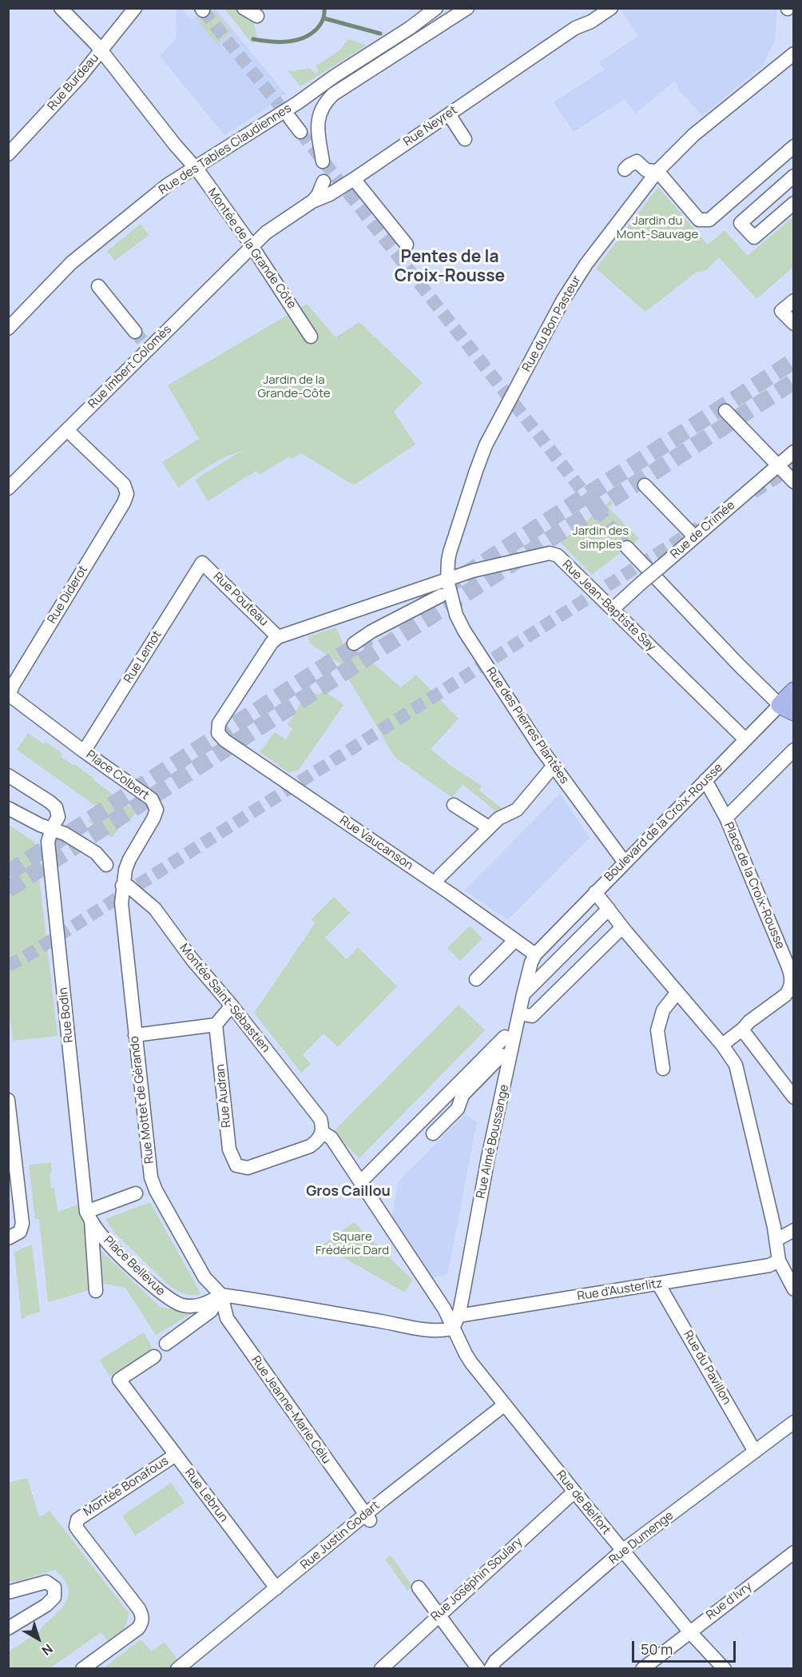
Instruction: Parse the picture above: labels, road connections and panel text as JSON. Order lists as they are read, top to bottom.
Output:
{
  "streets": {
    "main road": ["Boulevard de la Croix-Rousse"],
    "street": [
      "Rue Burdeau",
      "Rue Neyret",
      "Rue des Tables Claudiennes",
      "Montée de la Grande Côte",
      "Rue du Bon Pasteur",
      "Rue Imbert Colomès",
      "Rue de Crimée",
      "Rue Diderot",
      "Rue Pouteau",
      "Rue Jean-Baptiste Say",
      "Rue Lemot",
      "Rue des Pierres Plantées",
      "Place Colbert",
      "Rue Vaucanson",
      "Place de la Croix-Rousse",
      "Montée Saint-Sébastien",
      "Rue Bodin",
      "Rue Audran",
      "Rue Mottet de Gérando",
      "Rue Aimé Boussange",
      "Place Bellevue",
      "Rue d'Austerlitz",
      "Rue du Pavillon",
      "Rue Jeanne-Marie Célu",
      "Montée Bonafous",
      "Rue Lebrun",
      "Rue de Belfort",
      "Rue Justin Godart",
      "Rue Dumenge",
      "Rue Joséphin Soulary",
      "Rue d'Ivry"
    ]
  },
  "crossings": [
    ["Rue Burdeau", "Montée de la Grande Côte"],
    ["Rue Neyret", "Montée de la Grande Côte"],
    ["Rue Neyret", "Rue Imbert Colomès"],
    ["Rue des Tables Claudiennes", "Montée de la Grande Côte"],
    ["Montée de la Grande Côte", "Rue Imbert Colomès"],
    ["Rue du Bon Pasteur", "Rue Jean-Baptiste Say"],
    ["Rue du Bon Pasteur", "Rue des Pierres Plantées"],
    ["Rue Imbert Colomès", "Rue Diderot"],
    ["Rue de Crimée", "Rue Jean-Baptiste Say"],
    ["Rue Diderot", "Place Colbert"],
    ["Rue Pouteau", "Rue Jean-Baptiste Say"],
    ["Rue Pouteau", "Rue Lemot"],
    ["Rue Pouteau", "Rue Vaucanson"],
    ["Rue Jean-Baptiste Say", "Rue des Pierres Plantées"],
    ["Rue Jean-Baptiste Say", "Boulevard de la Croix-Rousse"],
    ["Rue Jean-Baptiste Say", "Rue Vaucanson"],
    ["Rue Lemot", "Place Colbert"],
    ["Rue des Pierres Plantées", "Boulevard de la Croix-Rousse"],
    ["Place Colbert", "Montée Saint-Sébastien"],
    ["Place Colbert", "Rue Mottet de Gérando"],
    ["Boulevard de la Croix-Rousse", "Rue Vaucanson"],
    ["Boulevard de la Croix-Rousse", "Place de la Croix-Rousse"],
    ["Boulevard de la Croix-Rousse", "Rue Aimé Boussange"],
    ["Rue Vaucanson", "Rue Aimé Boussange"],
    ["Montée Saint-Sébastien", "Rue Audran"],
    ["Montée Saint-Sébastien", "Rue Mottet de Gérando"],
    ["Rue Bodin", "Place Bellevue"],
    ["Rue Mottet de Gérando", "Place Bellevue"],
    ["Rue Mottet de Gérando", "Rue Jeanne-Marie Célu"],
    ["Rue Aimé Boussange", "Rue d'Austerlitz"],
    ["Rue Aimé Boussange", "Rue de Belfort"],
    ["Place Bellevue", "Rue Jeanne-Marie Célu"],
    ["Rue d'Austerlitz", "Rue du Pavillon"],
    ["Rue du Pavillon", "Rue Dumenge"],
    ["Rue Jeanne-Marie Célu", "Rue Justin Godart"],
    ["Montée Bonafous", "Rue Lebrun"],
    ["Rue Lebrun", "Rue Justin Godart"],
    ["Rue de Belfort", "Rue Justin Godart"],
    ["Rue de Belfort", "Rue Dumenge"],
    ["Rue de Belfort", "Rue Joséphin Soulary"],
    ["Rue de Belfort", "Rue d'Ivry"]
  ],
  "districts": ["Pentes de la Croix-Rousse", "Gros Caillou"],
  "parks": [
    "Jardin du Mont-Sauvage",
    "Jardin de la Grande-Côte",
    "Jardin des simples",
    "Square Frédéric Dard"
  ],
  "scale_bar": "50 m",
  "north": "bottom right"
}
